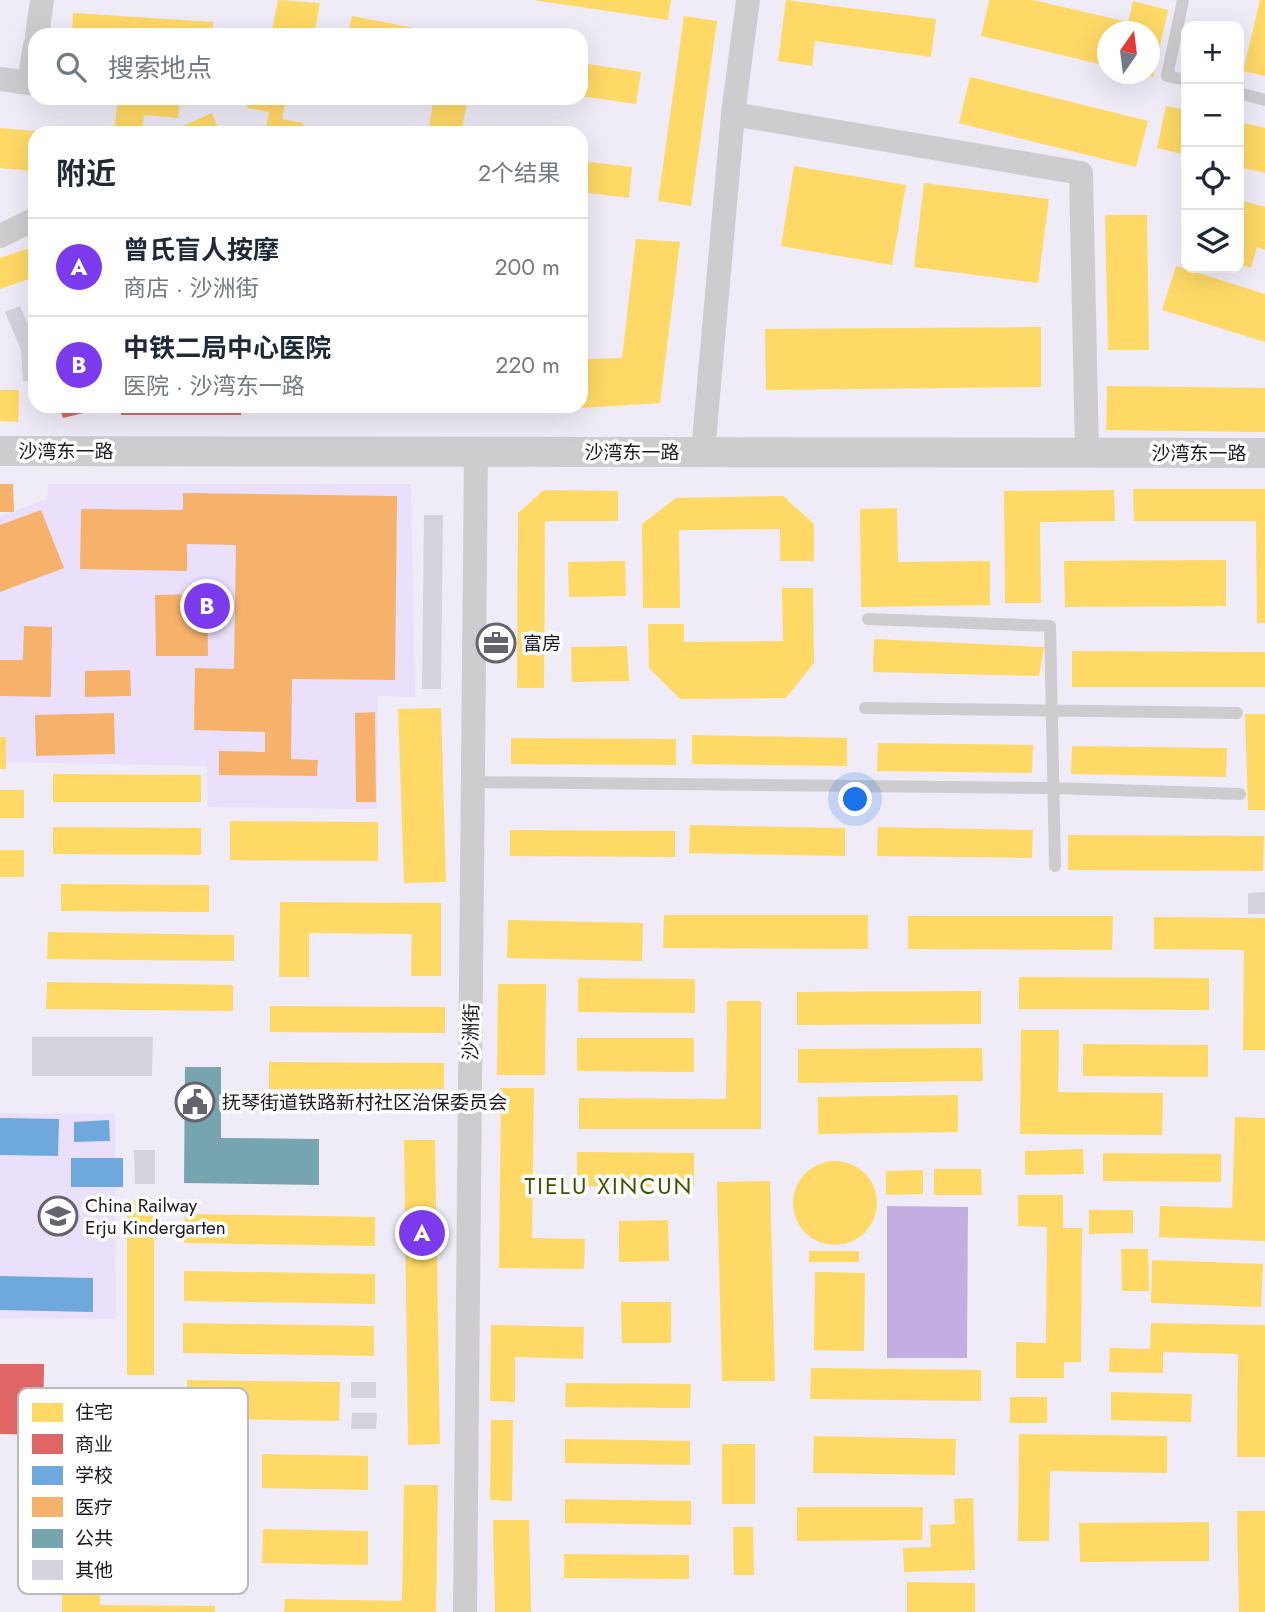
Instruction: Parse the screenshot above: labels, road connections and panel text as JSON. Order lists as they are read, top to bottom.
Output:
{
  "streets": {
    "street": ["沙湾东一路", "沙洲街"]
  },
  "crossings": [
    ["沙湾东一路", "沙洲街"]
  ],
  "districts": ["TIELU XINCUN"],
  "places": {
    "office": ["富房"],
    "public building": ["抚琴街道铁路新村社区治保委员会"],
    "school or university": ["China Railway Erju Kindergarten"]
  },
  "legend": [
    "住宅",
    "商业",
    "学校",
    "医疗",
    "公共",
    "其他"
  ],
  "north": "top",
  "page": {
    "map_buttons": ["+", "−"],
    "search": "搜索地点",
    "heading": ["附近", "2个结果"],
    "list": [
      {
        "mark": "A",
        "name": "曾氏盲人按摩",
        "note": "商店 · 沙洲街",
        "value": "200 m"
      },
      {
        "mark": "B",
        "name": "中铁二局中心医院",
        "note": "医院 · 沙湾东一路",
        "value": "220 m"
      }
    ],
    "pins": ["B", "A"]
  }
}
